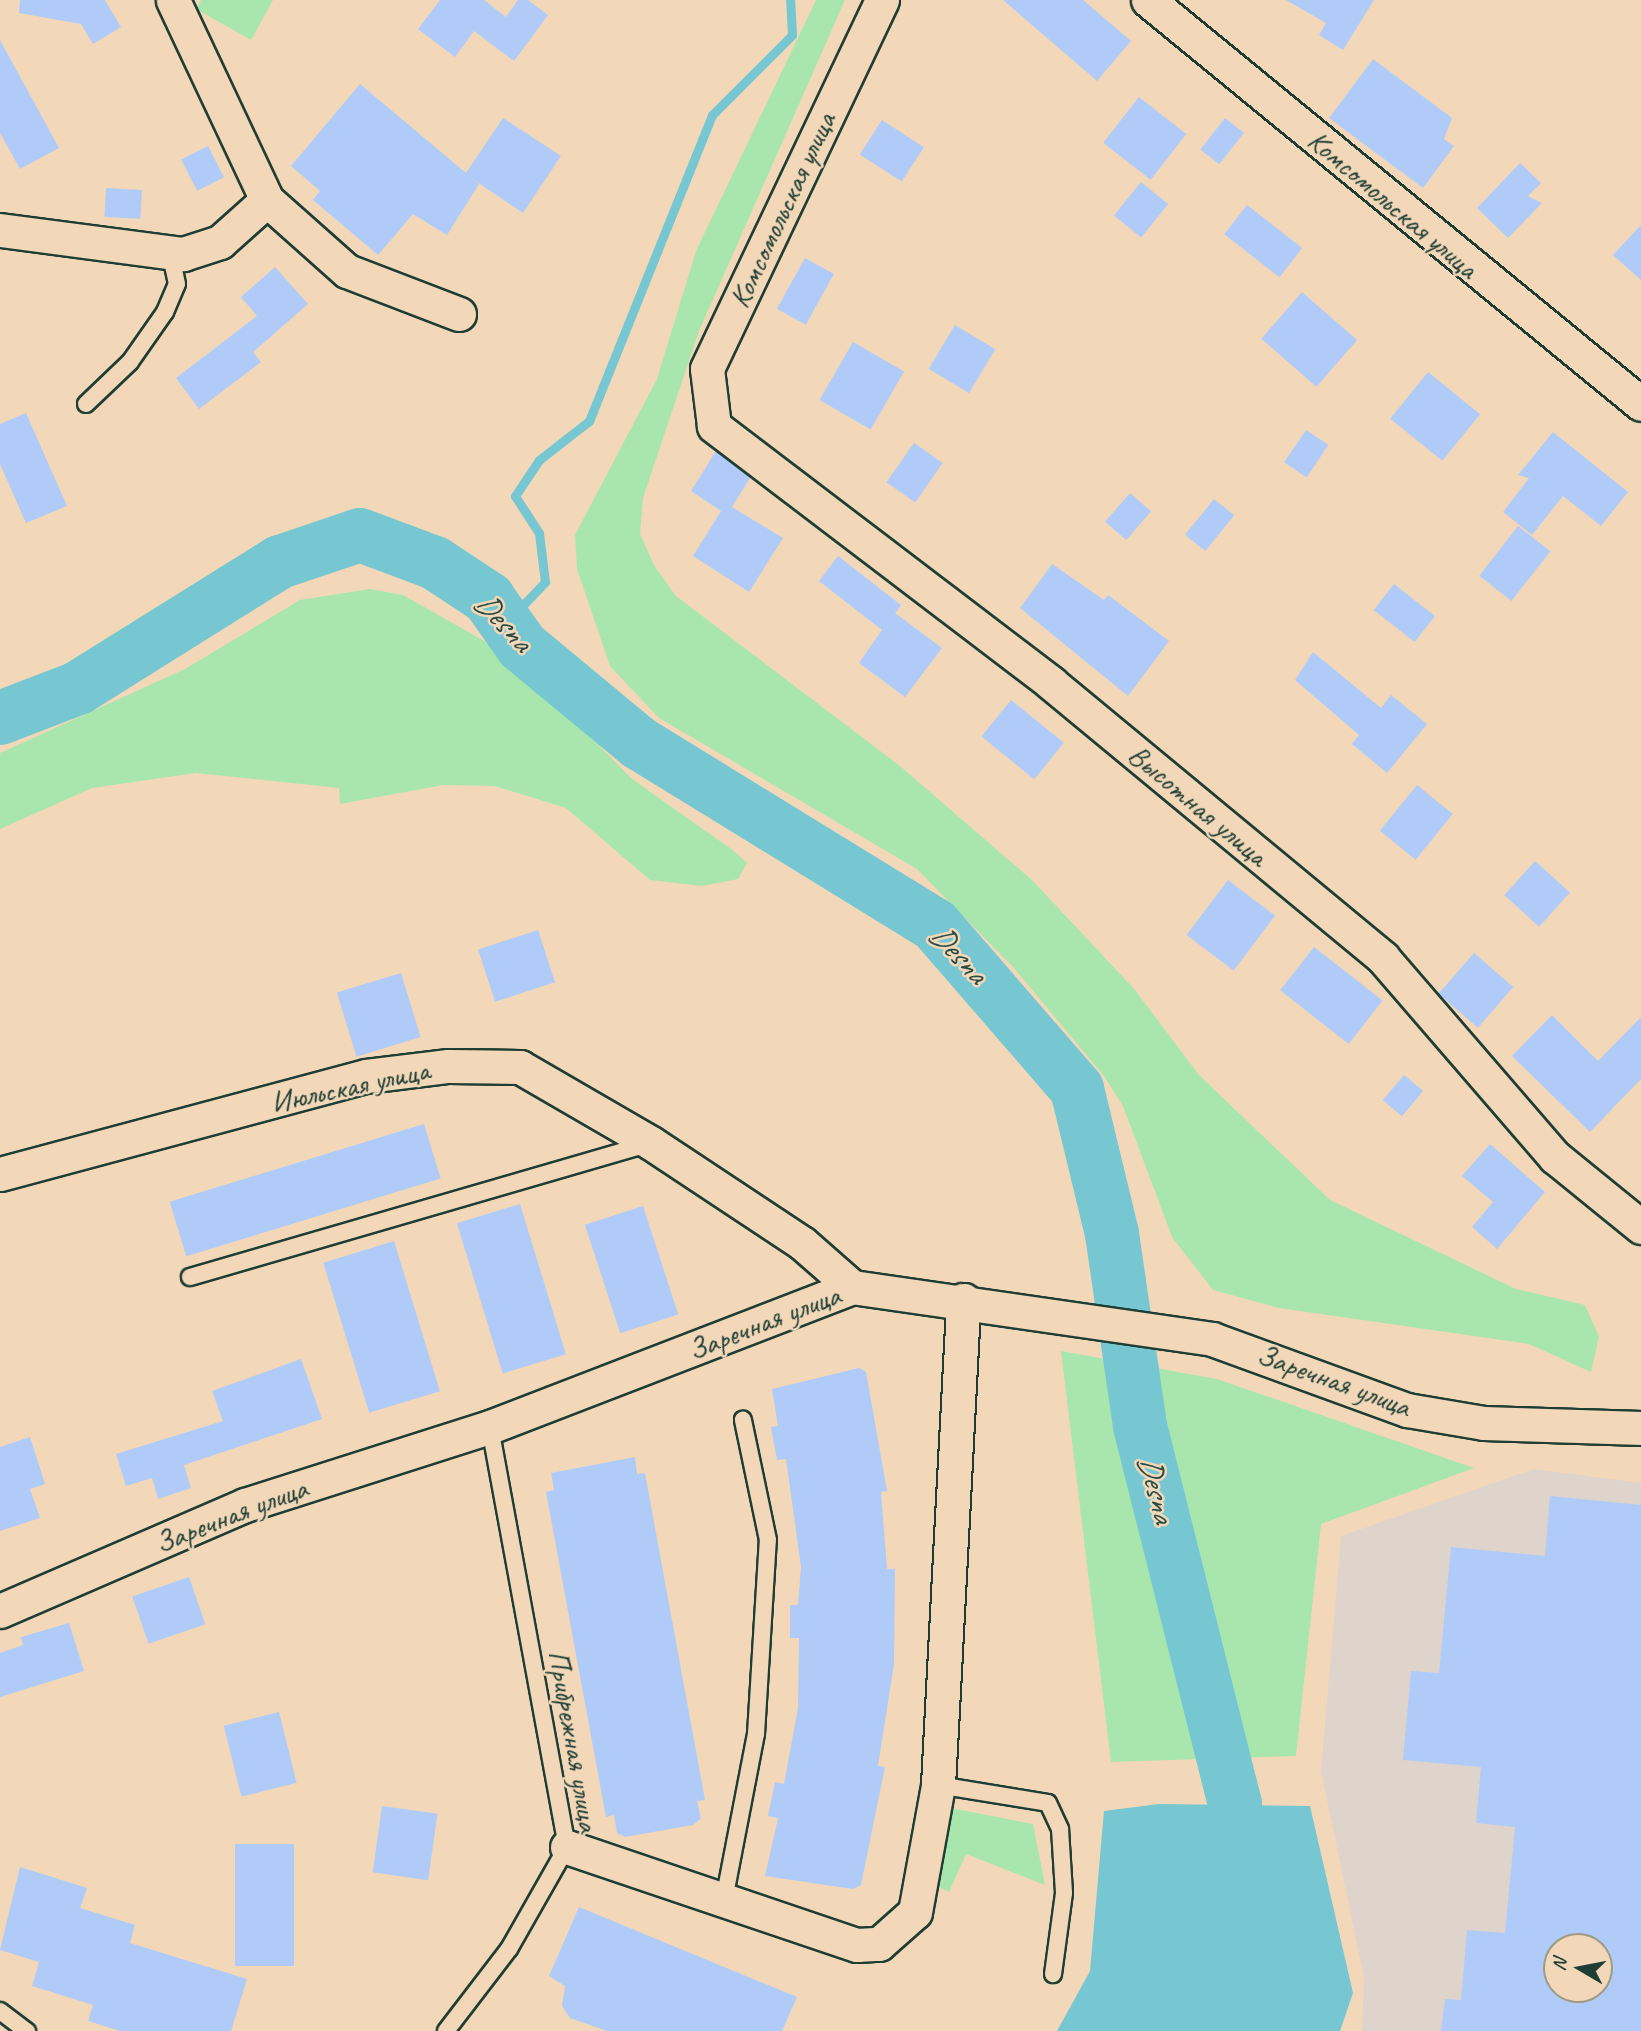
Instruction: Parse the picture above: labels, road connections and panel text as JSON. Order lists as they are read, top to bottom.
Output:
{
  "streets": {
    "street": [
      "Комсомольская улица",
      "Высотная улица",
      "Июльская улица",
      "Заречная улица"
    ],
    "lane": ["Прибрежная улица"]
  },
  "crossings": [
    ["Комсомольская улица", "Высотная улица"],
    ["Июльская улица", "Заречная улица"],
    ["Заречная улица", "Прибрежная улица"]
  ],
  "water": ["Desna"],
  "north": "left"
}
